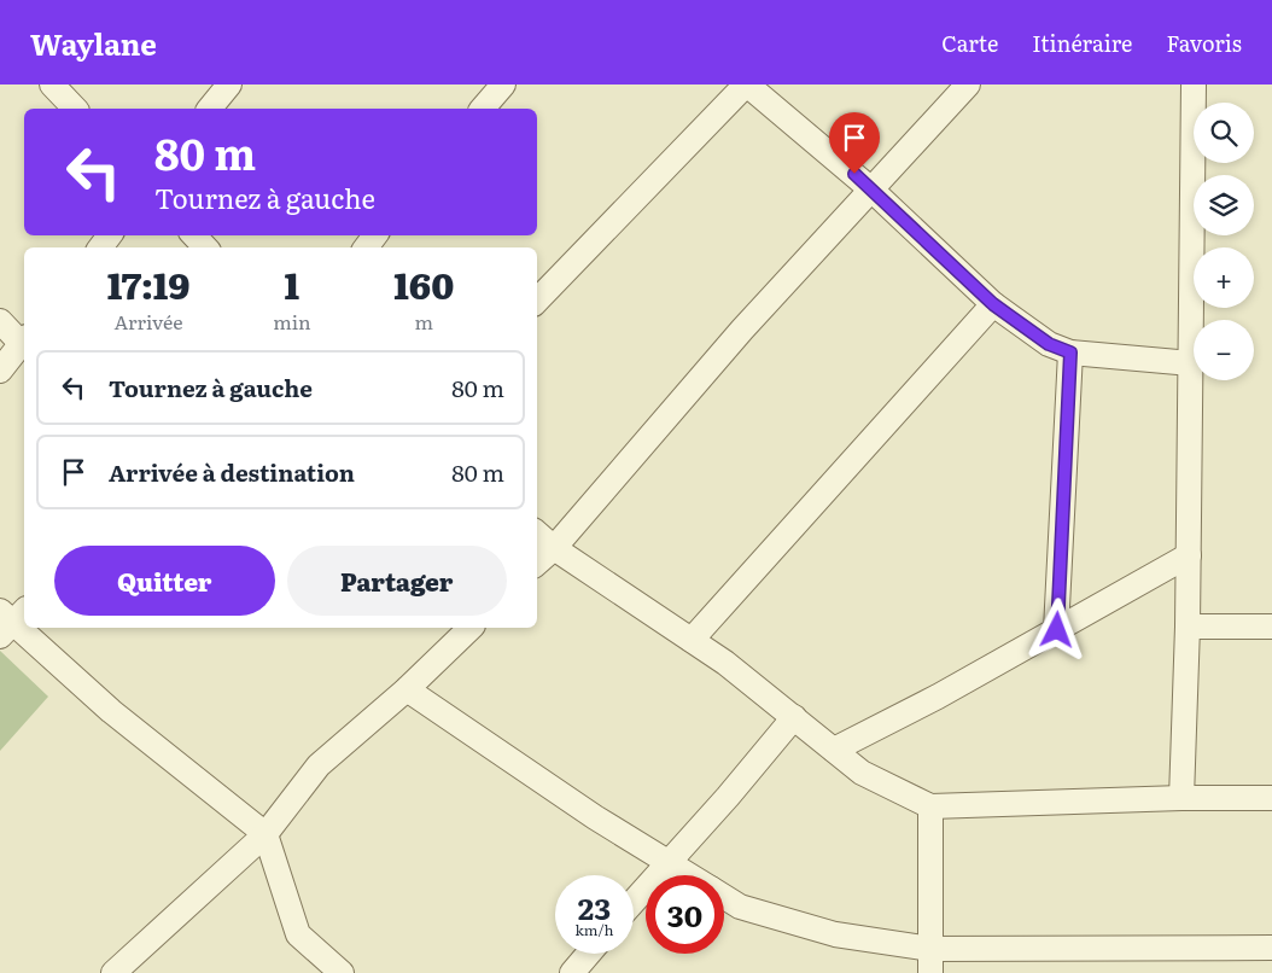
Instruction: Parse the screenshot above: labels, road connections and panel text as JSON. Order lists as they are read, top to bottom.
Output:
{
  "page": {
    "header": "Waylane",
    "nav": ["Carte", "Itinéraire", "Favoris"],
    "map_buttons": ["+", "−"],
    "turn": ["80 m", "Tournez à gauche"],
    "eta": [
      "17:19",
      "Arrivée",
      "1",
      "min",
      "160",
      "m"
    ],
    "list": [
      {
        "name": "Tournez à gauche",
        "value": "80 m"
      },
      {
        "name": "Arrivée à destination",
        "value": "80 m"
      }
    ],
    "buttons": ["Quitter", "Partager"],
    "speed": "23 km/h",
    "limit": "30"
  }
}
